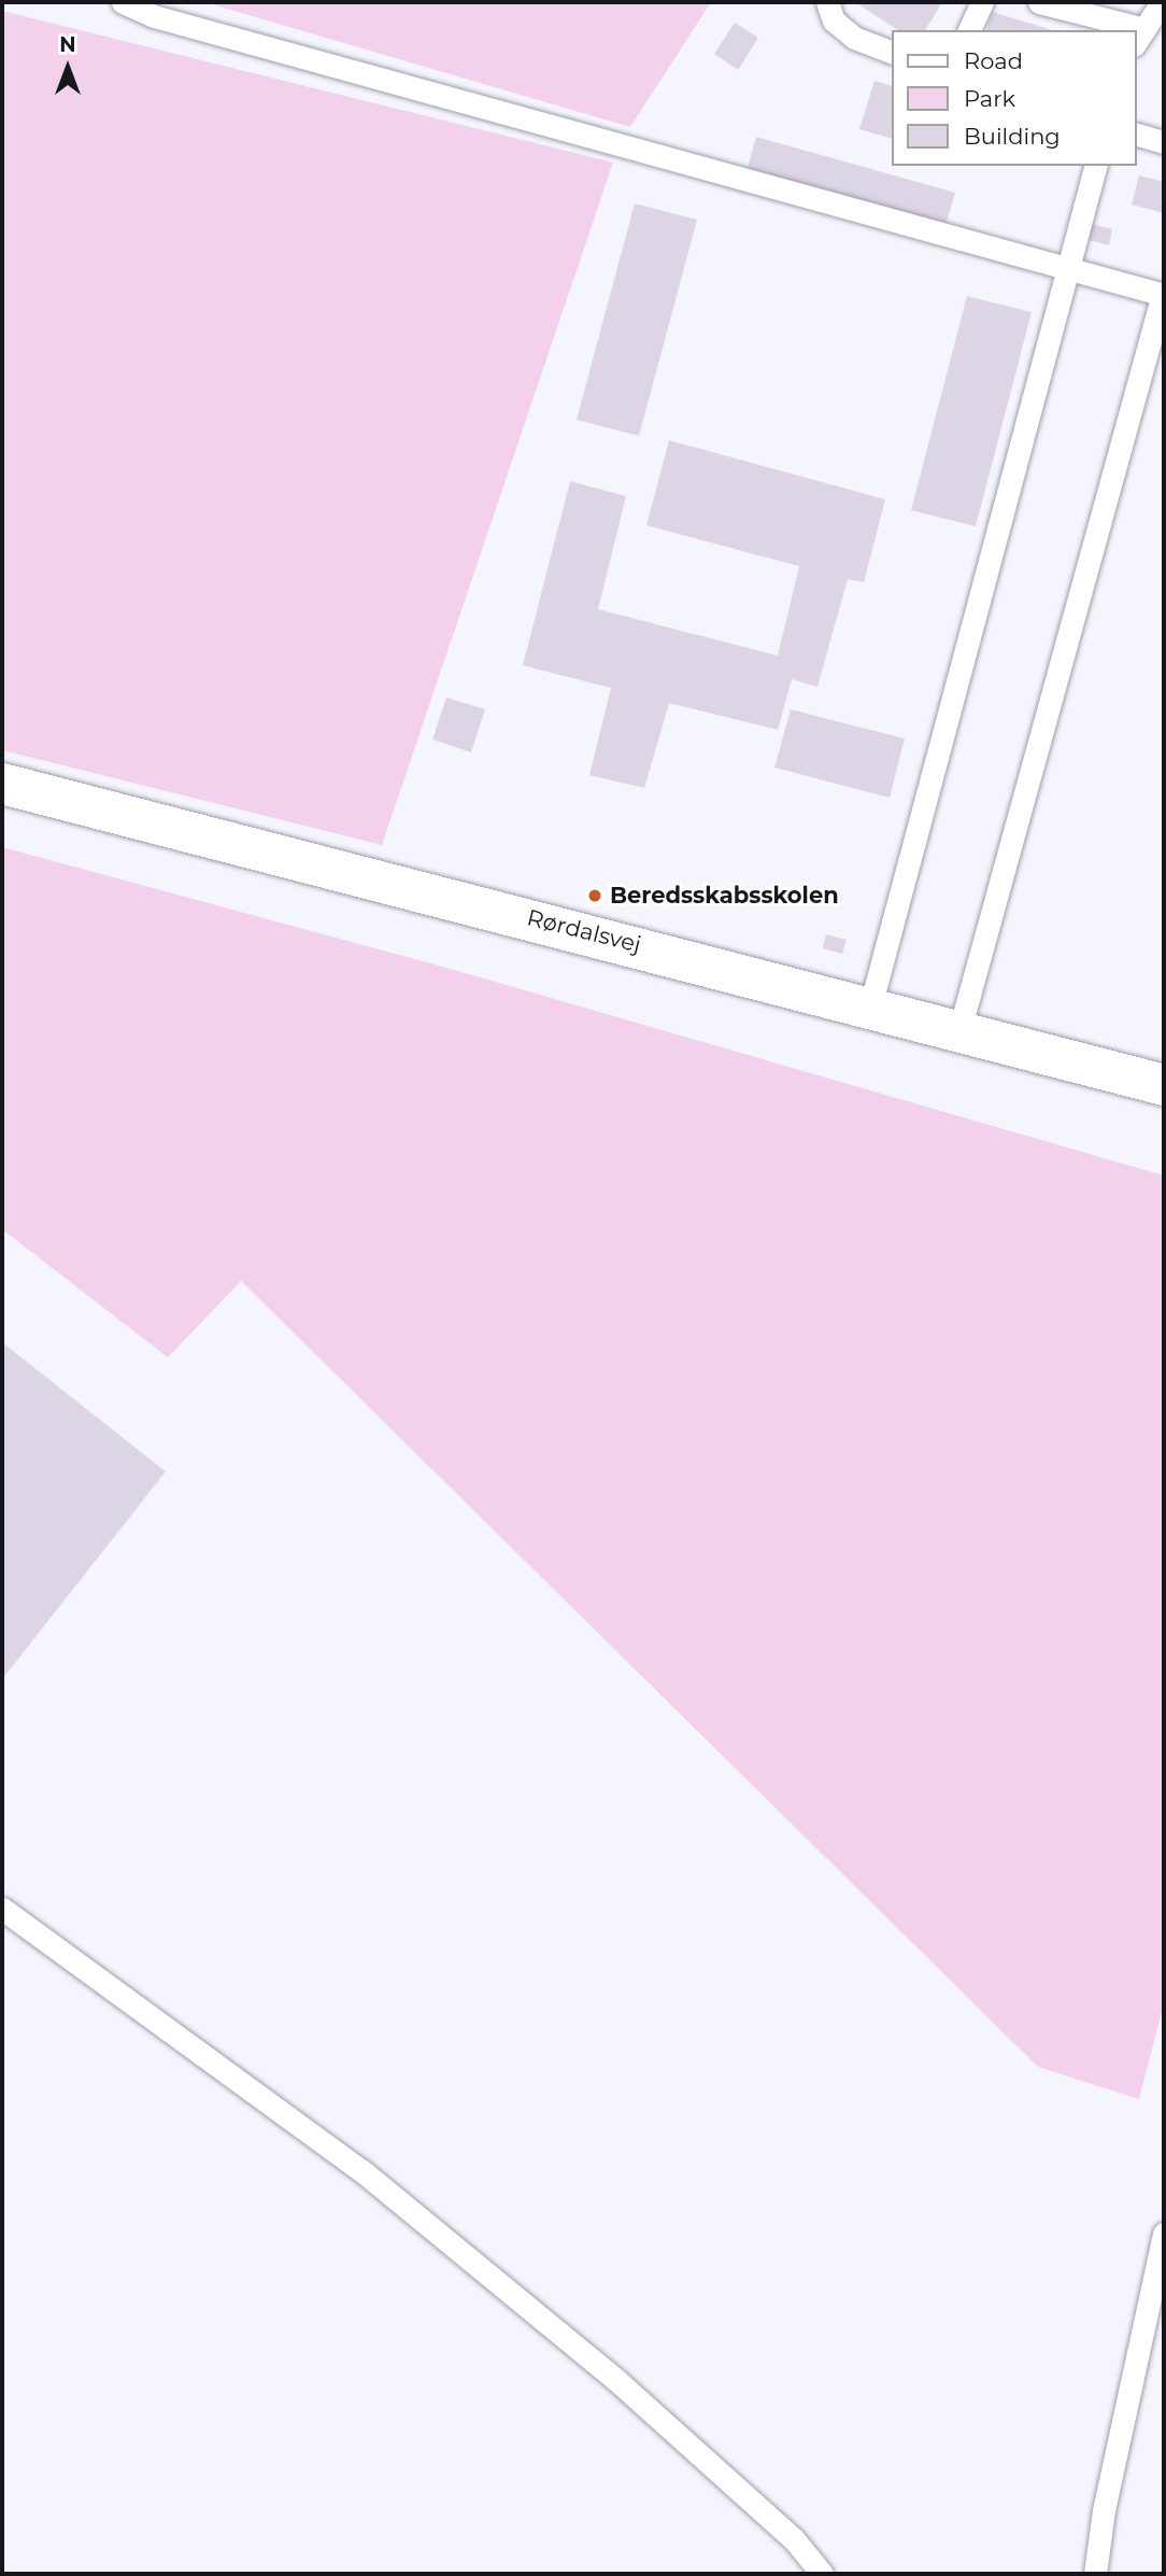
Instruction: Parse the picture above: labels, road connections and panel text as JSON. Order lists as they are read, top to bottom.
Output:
{
  "streets": {
    "street": ["Rørdalsvej"]
  },
  "places": ["Beredsskabsskolen"],
  "legend": ["Road", "Park", "Building"],
  "north": "top"
}
